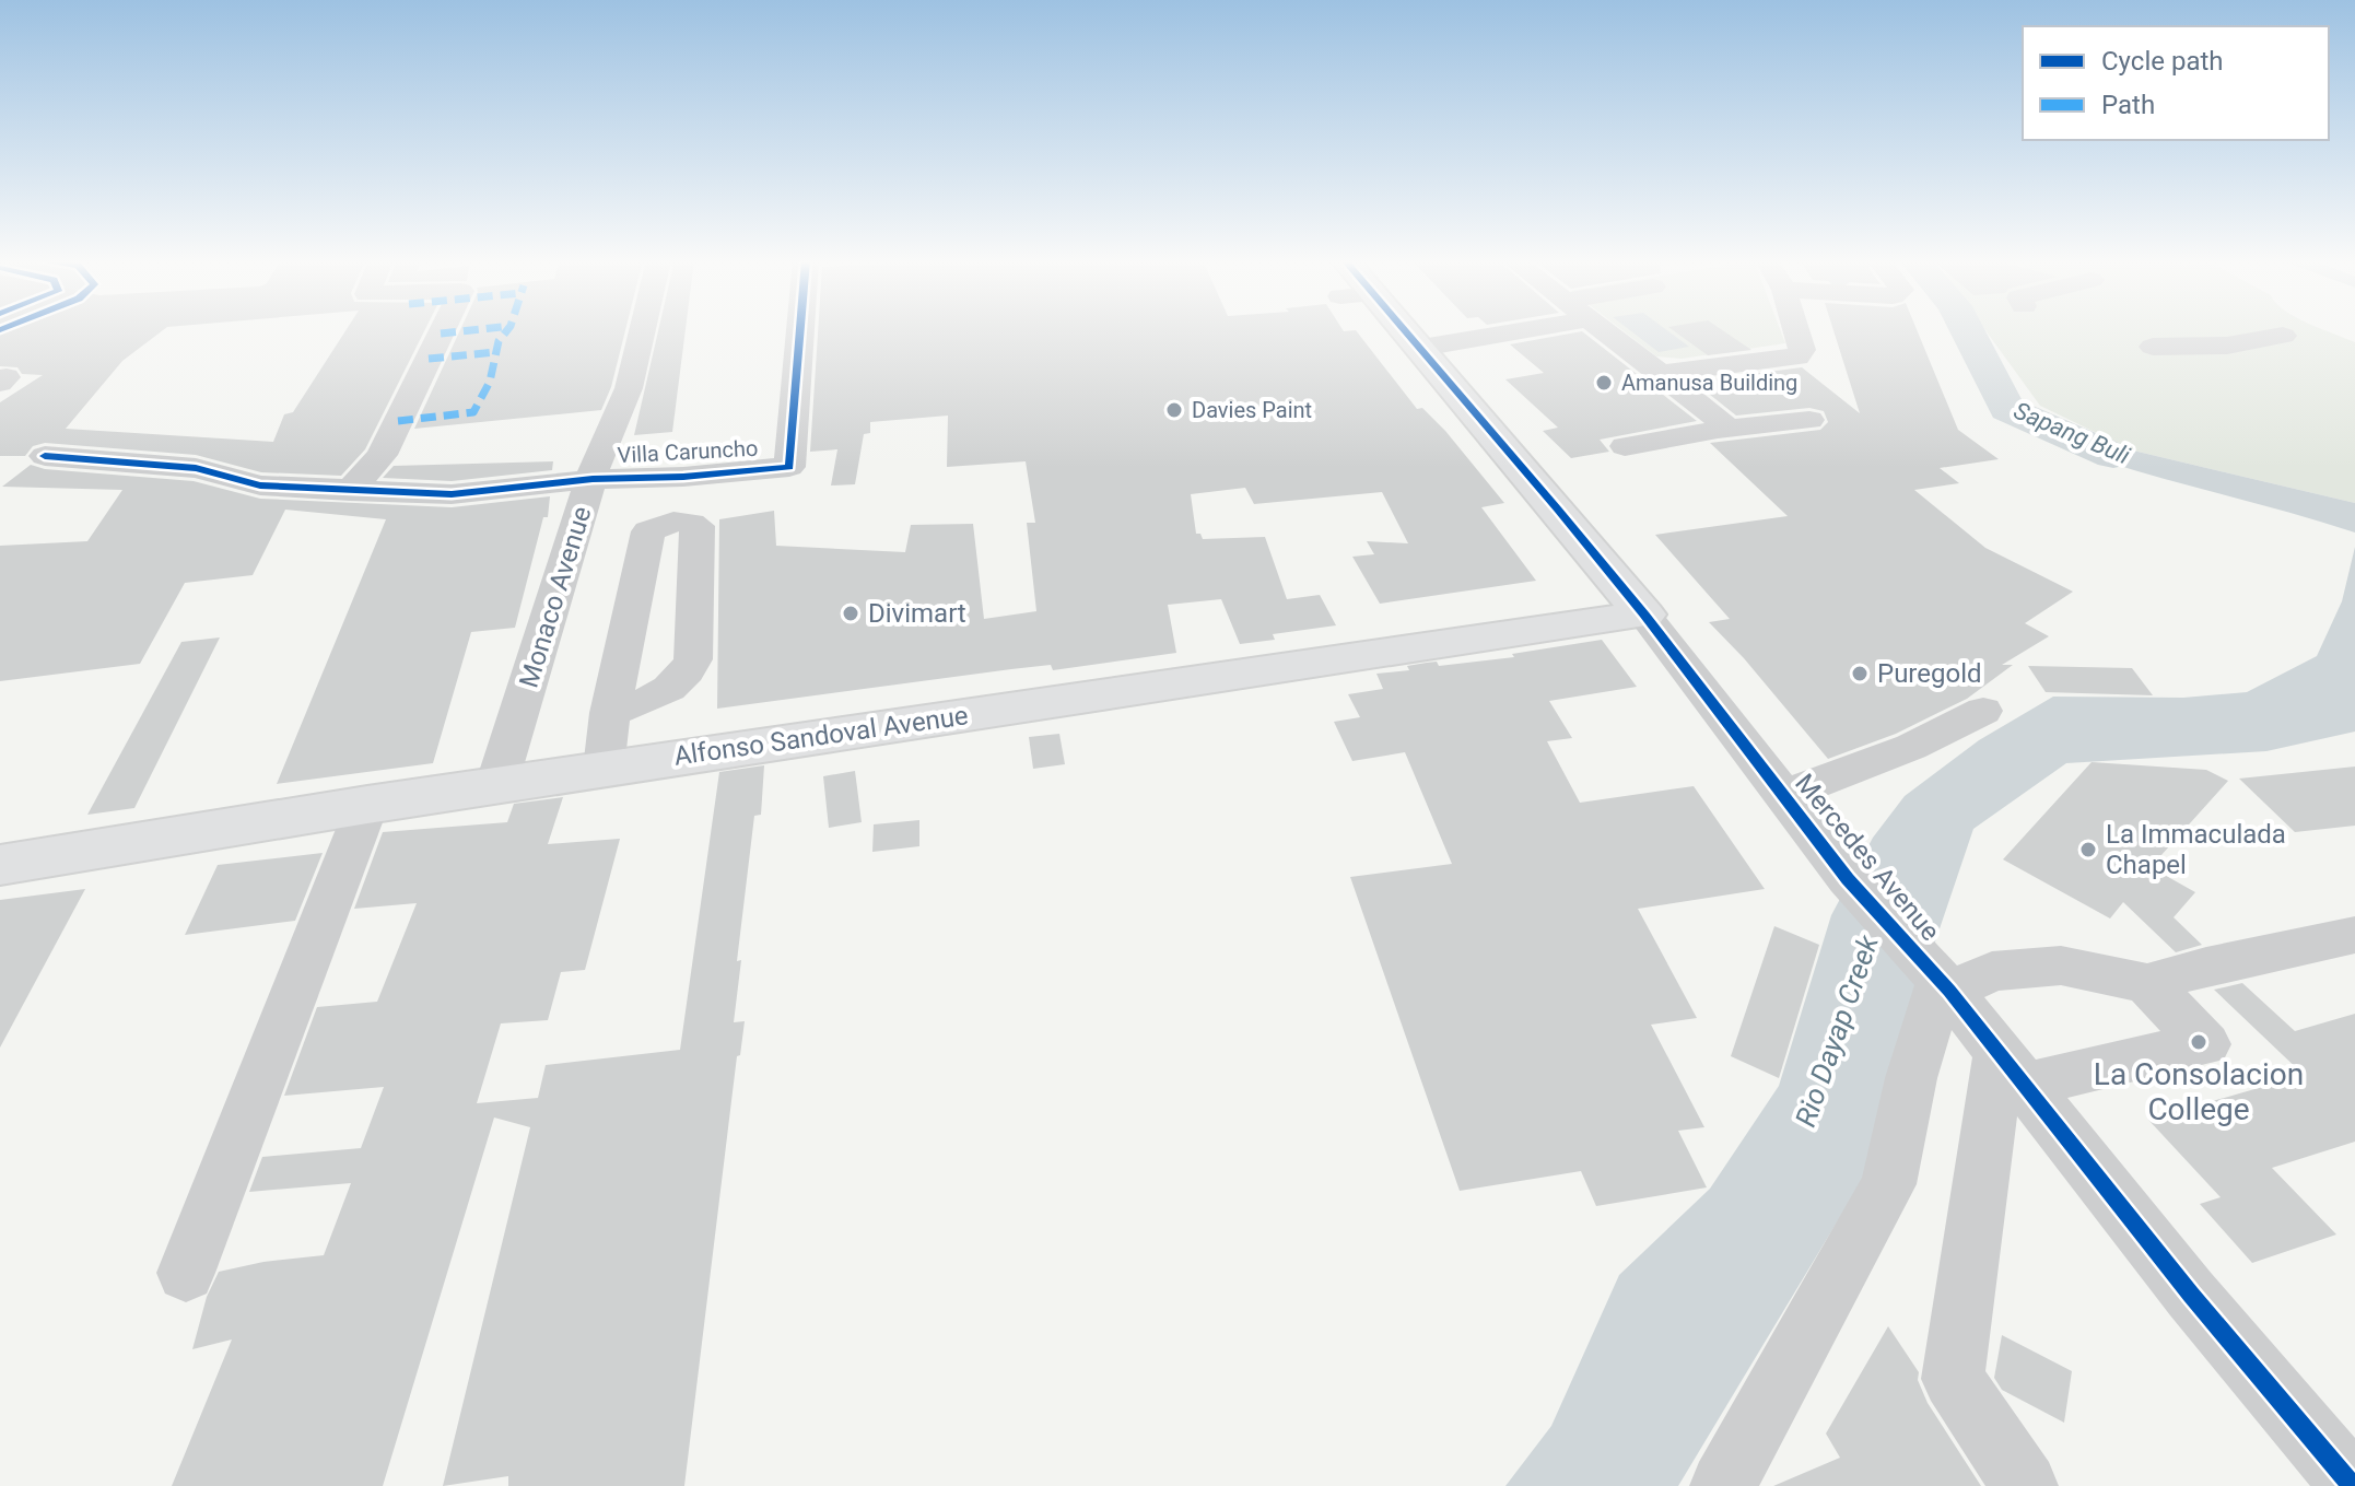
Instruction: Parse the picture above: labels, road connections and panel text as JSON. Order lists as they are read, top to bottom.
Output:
{
  "streets": {
    "main road": ["Alfonso Sandoval Avenue", "Mercedes Avenue"],
    "street": ["Villa Caruncho", "Monaco Avenue"]
  },
  "crossings": [
    ["Villa Caruncho", "Monaco Avenue"],
    ["Monaco Avenue", "Alfonso Sandoval Avenue"],
    ["Alfonso Sandoval Avenue", "Mercedes Avenue"]
  ],
  "water": ["Sapang Buli", "Rio Dayap Creek"],
  "places": [
    "Amanusa Building",
    "Davies Paint",
    "Divimart",
    "Puregold",
    "La Immaculada Chapel",
    "La Consolacion College"
  ],
  "legend": ["Cycle path", "Path"]
}
